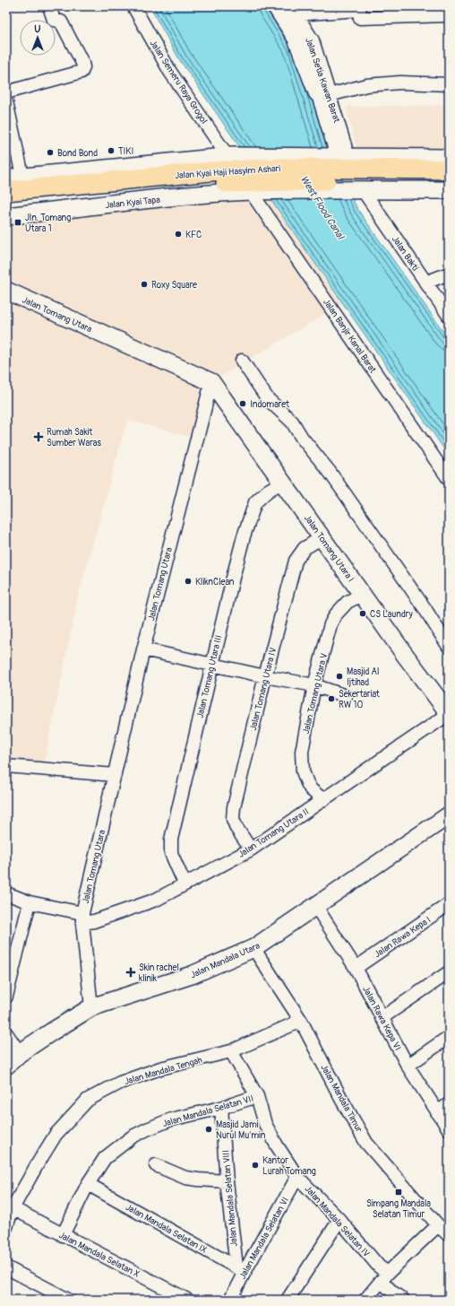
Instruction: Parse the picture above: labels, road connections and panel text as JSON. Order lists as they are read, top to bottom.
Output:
{
  "streets": {
    "main road": ["Jalan Kyai Haji Hasyim Ashari"],
    "street": [
      "Jalan Setia Kawan Barat",
      "Jalan Semeru Raya Grogol",
      "Jalan Kyai Tapa",
      "Jalan Bakti",
      "Jalan Tomang Utara",
      "Jalan Banjir Kanal Barat",
      "Jalan Tomang Utara I",
      "Jalan Tomang Utara III",
      "Jalan Tomang Utara IV",
      "Jalan Tomang Utara V",
      "Jalan Tomang Utara II",
      "Jalan Rawa Kepa I",
      "Jalan Mandala Utara",
      "Jalan Rawa Kepa VI",
      "Jalan Mandala Tengah",
      "Jalan Mandala Timur",
      "Jalan Mandala Selatan VII",
      "Jalan Mandala Selatan VIII",
      "Jalan Mandala Selatan IV",
      "Jalan Mandala Selatan IX",
      "Jalan Mandala Selatan VI",
      "Jalan Mandala Selatan X"
    ]
  },
  "crossings": [
    ["Jalan Setia Kawan Barat", "Jalan Kyai Haji Hasyim Ashari"],
    ["Jalan Semeru Raya Grogol", "Jalan Kyai Haji Hasyim Ashari"],
    ["Jalan Kyai Tapa", "Jalan Banjir Kanal Barat"],
    ["Jalan Tomang Utara", "Jalan Tomang Utara I"],
    ["Jalan Tomang Utara", "Jalan Tomang Utara II"],
    ["Jalan Tomang Utara", "Jalan Mandala Utara"],
    ["Jalan Tomang Utara I", "Jalan Tomang Utara III"],
    ["Jalan Tomang Utara I", "Jalan Tomang Utara IV"],
    ["Jalan Tomang Utara I", "Jalan Tomang Utara V"],
    ["Jalan Tomang Utara I", "Jalan Tomang Utara II"],
    ["Jalan Tomang Utara III", "Jalan Tomang Utara II"],
    ["Jalan Tomang Utara IV", "Jalan Tomang Utara II"],
    ["Jalan Tomang Utara V", "Jalan Tomang Utara II"],
    ["Jalan Rawa Kepa I", "Jalan Rawa Kepa VI"],
    ["Jalan Mandala Utara", "Jalan Rawa Kepa VI"],
    ["Jalan Mandala Utara", "Jalan Mandala Timur"],
    ["Jalan Mandala Tengah", "Jalan Mandala Timur"],
    ["Jalan Mandala Tengah", "Jalan Mandala Selatan IV"],
    ["Jalan Mandala Tengah", "Jalan Mandala Selatan X"],
    ["Jalan Mandala Selatan VII", "Jalan Mandala Selatan VIII"],
    ["Jalan Mandala Selatan VII", "Jalan Mandala Selatan IV"],
    ["Jalan Mandala Selatan VII", "Jalan Mandala Selatan IX"],
    ["Jalan Mandala Selatan VII", "Jalan Mandala Selatan X"],
    ["Jalan Mandala Selatan VIII", "Jalan Mandala Selatan IX"],
    ["Jalan Mandala Selatan VIII", "Jalan Mandala Selatan VI"],
    ["Jalan Mandala Selatan IV", "Jalan Mandala Selatan VI"],
    ["Jalan Mandala Selatan IX", "Jalan Mandala Selatan VI"]
  ],
  "water": ["West Flood Canal"],
  "places": {
    "other": [
      "TIKI",
      "Bond Bond",
      "KFC",
      "Roxy Square",
      "Indomaret",
      "KliknClean",
      "CS Laundry",
      "Masjid Al Ijtihad",
      "Sekertariat RW 10",
      "Masjid Jami Nurul Mu'min",
      "Kantor Lurah Tomang"
    ],
    "transit": ["Jln. Tomang Utara 1", "Simpang Mandala Selatan Timur"],
    "health": ["Rumah Sakit Sumber Waras", "Skin rachel klinik"]
  },
  "north": "top"
}
